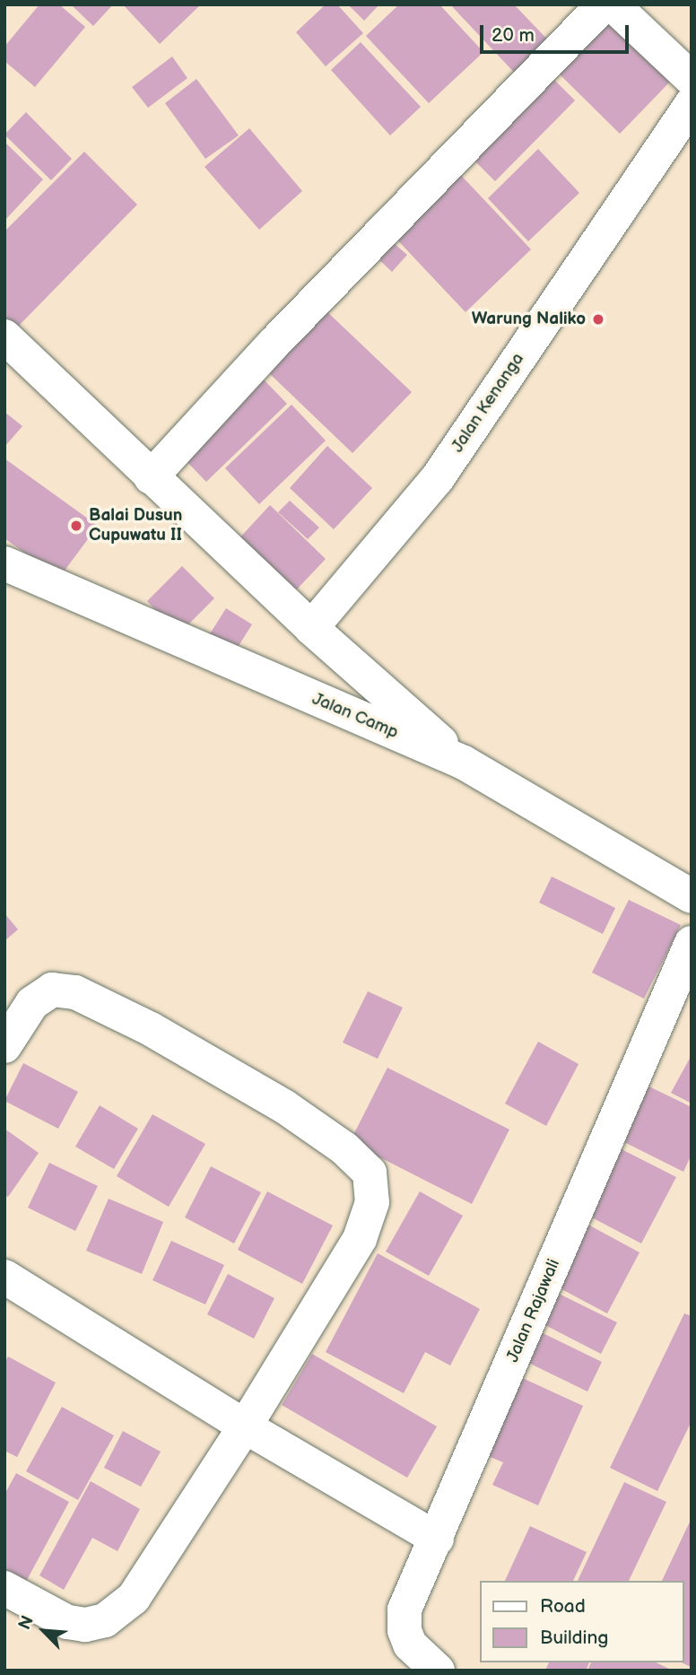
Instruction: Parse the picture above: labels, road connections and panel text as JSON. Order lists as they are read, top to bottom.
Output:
{
  "streets": {
    "street": ["Jalan Kenanga", "Jalan Camp", "Jalan Rajawali"]
  },
  "places": ["Warung Naliko", "Balai Dusun Cupuwatu II"],
  "legend": ["Road", "Building"],
  "scale_bar": "20 m",
  "north": "top left"
}
